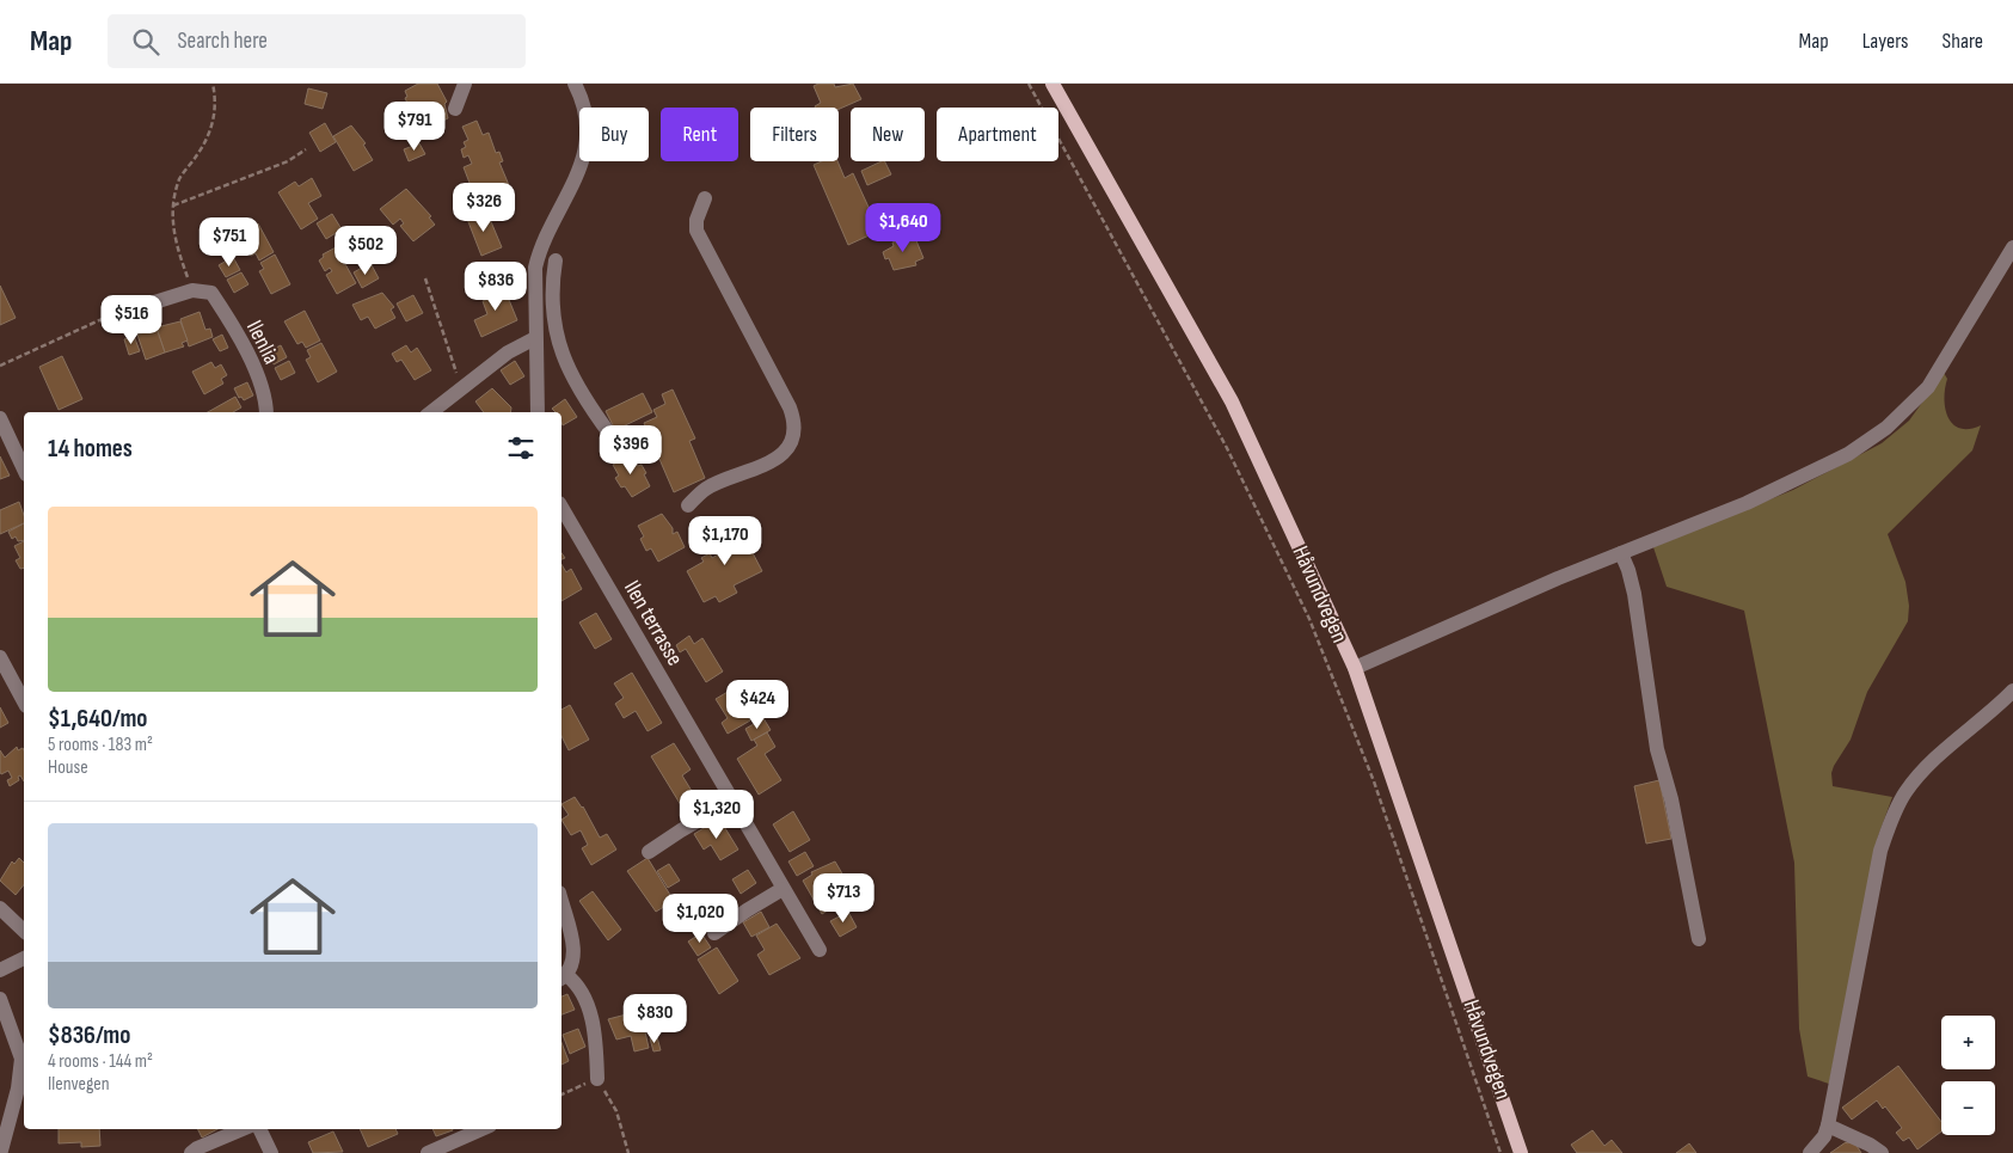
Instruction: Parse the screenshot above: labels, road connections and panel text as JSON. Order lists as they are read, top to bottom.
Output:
{
  "streets": {
    "main road": ["Håvundvegen"],
    "street": ["Ilenlia", "Ilen terrasse"]
  },
  "page": {
    "header": "Map",
    "search": "Search here",
    "nav": ["Map", "Layers", "Share"],
    "price": [
      "$791",
      "$326",
      "$1,640",
      "$751",
      "$502",
      "$836",
      "$516",
      "$396",
      "$1,170",
      "$424",
      "$1,320",
      "$713",
      "$1,020",
      "$830"
    ],
    "chip": [
      "Buy",
      "Rent",
      "Filters",
      "New",
      "Apartment"
    ],
    "heading": "14 homes",
    "list": [
      {
        "name": "$1,640/mo",
        "note": "5 rooms · 183 m² · House"
      },
      {
        "name": "$836/mo",
        "note": "4 rooms · 144 m² · Ilenvegen"
      }
    ],
    "map_buttons": ["+", "−"]
  }
}
